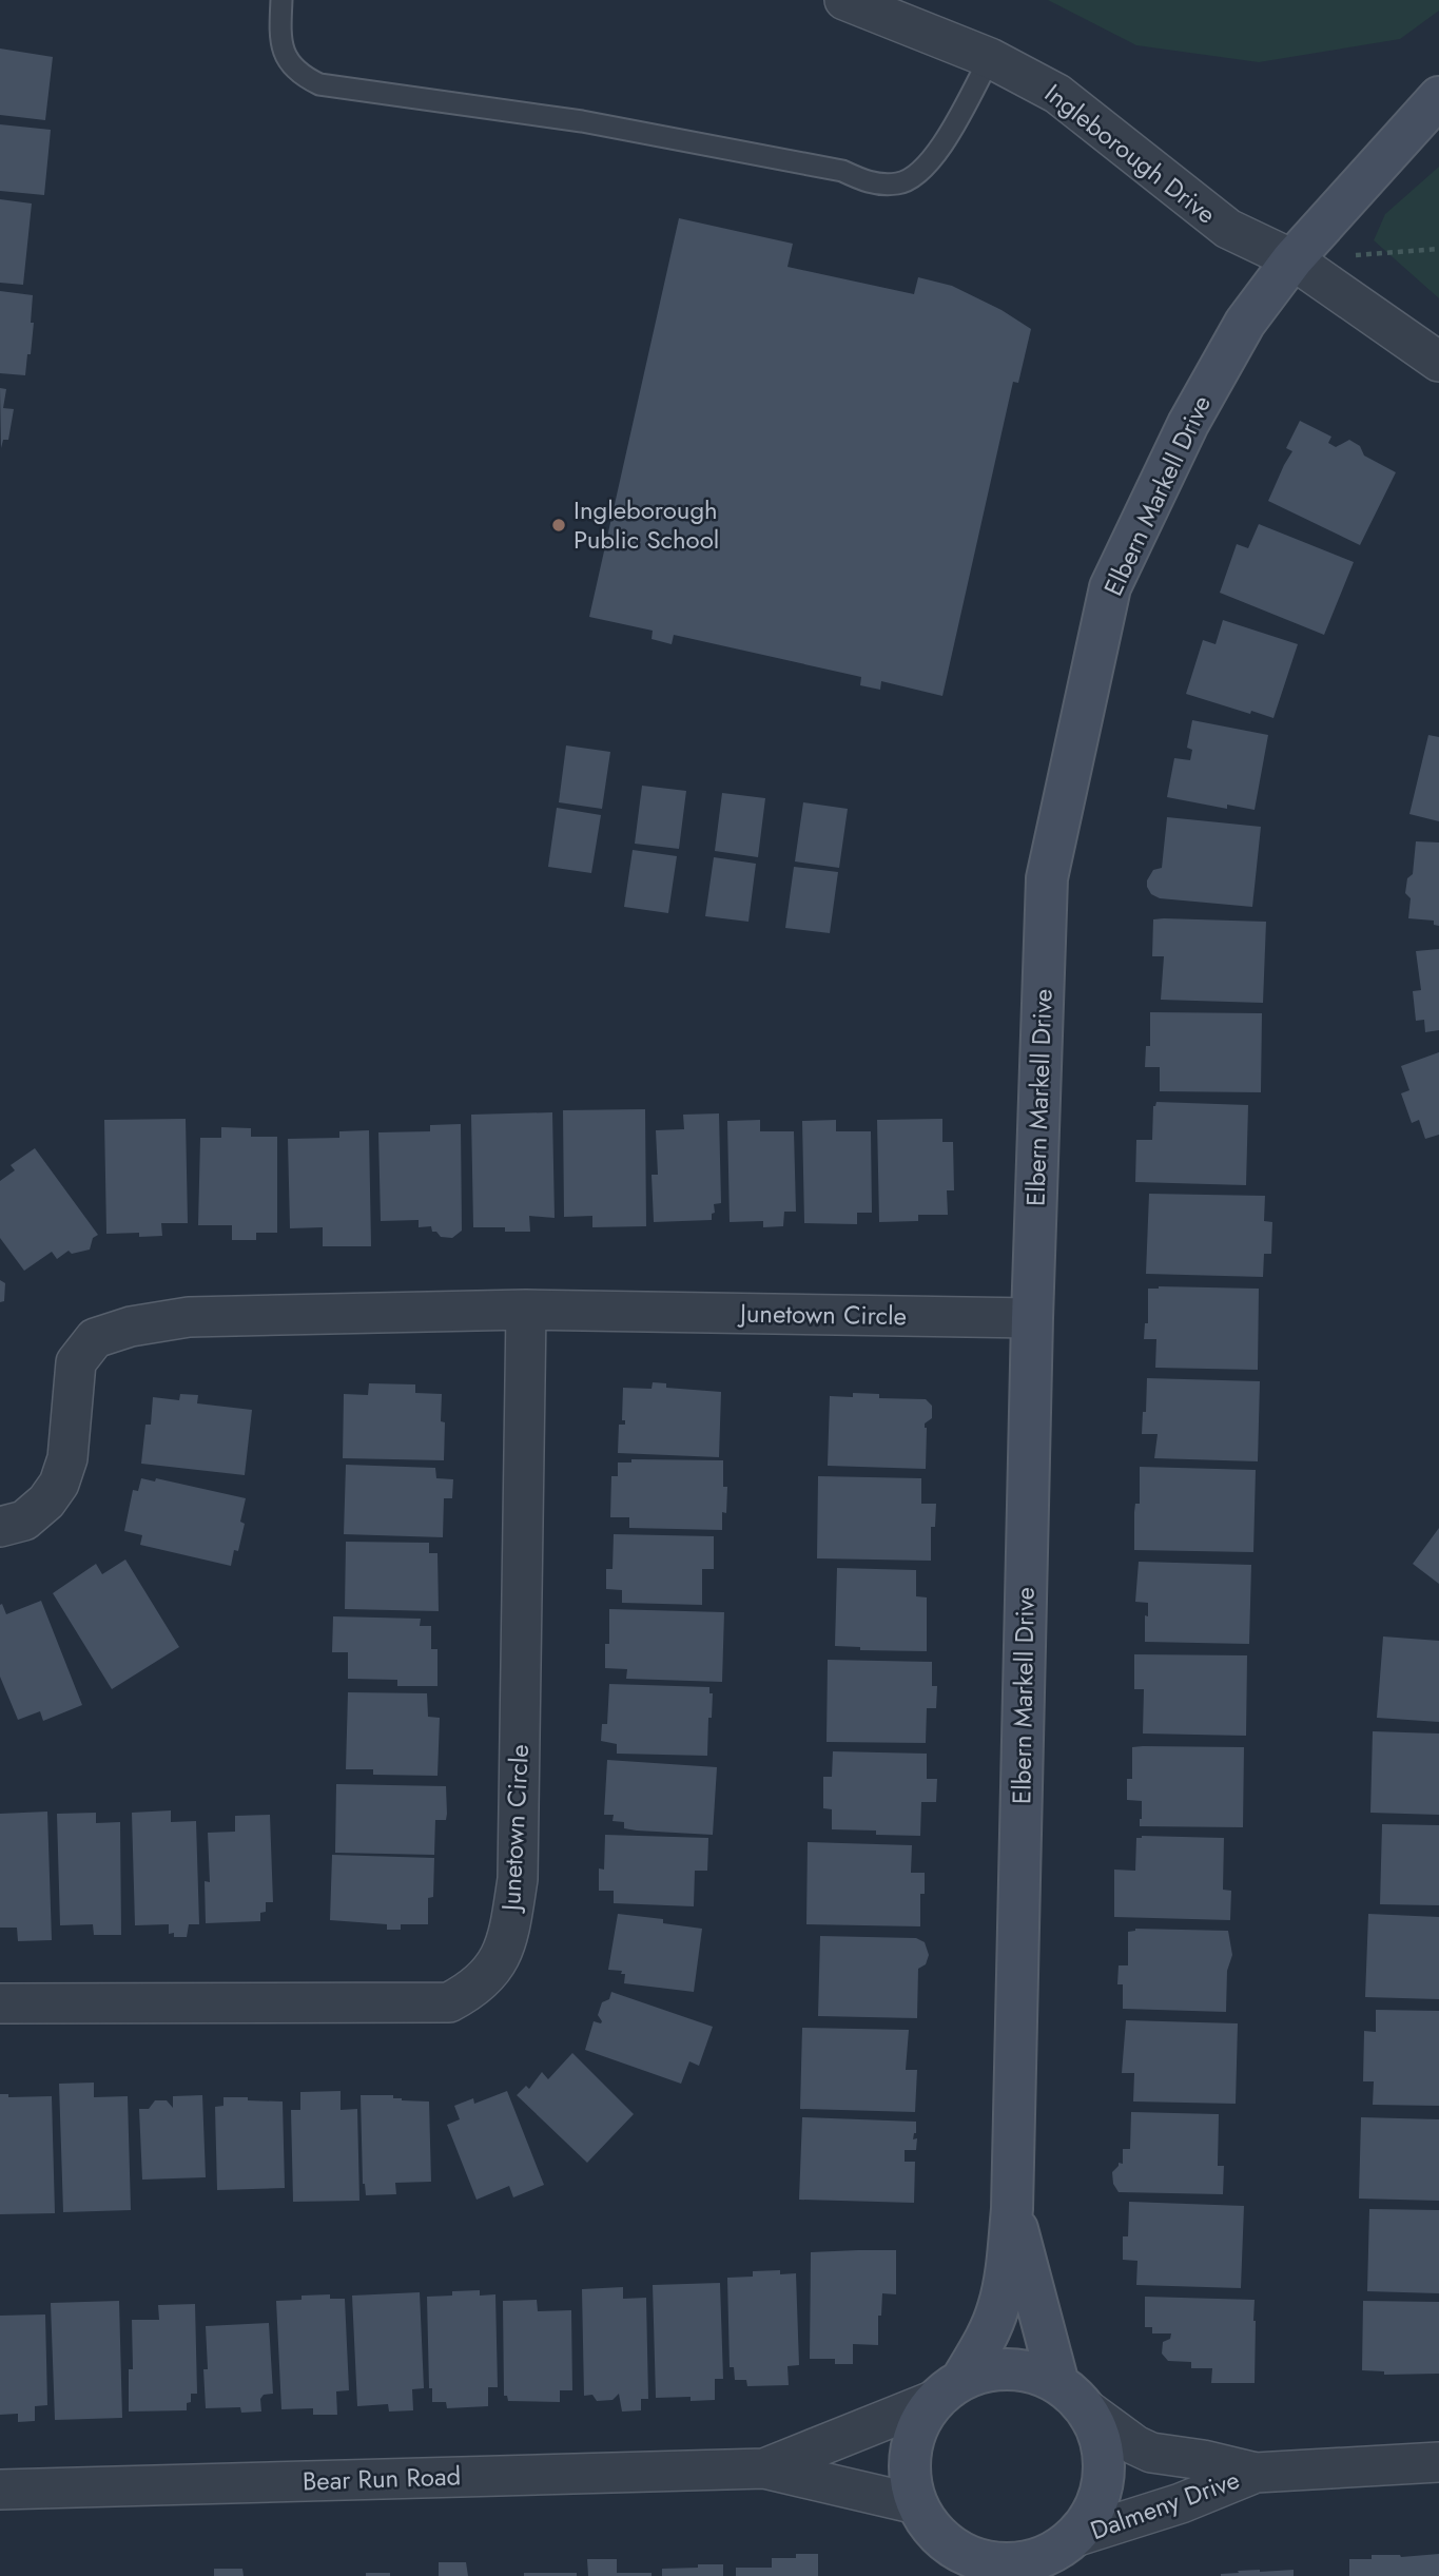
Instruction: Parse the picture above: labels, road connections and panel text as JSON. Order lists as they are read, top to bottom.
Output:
{
  "streets": {
    "street": [
      "Ingleborough Drive",
      "Elbern Markell Drive",
      "Junetown Circle",
      "Bear Run Road",
      "Dalmeny Drive"
    ]
  },
  "crossings": [
    ["Ingleborough Drive", "Elbern Markell Drive"],
    ["Elbern Markell Drive", "Junetown Circle"],
    ["Elbern Markell Drive", "Bear Run Road"],
    ["Elbern Markell Drive", "Dalmeny Drive"],
    ["Bear Run Road", "Dalmeny Drive"]
  ],
  "places": ["Ingleborough Public School"]
}
